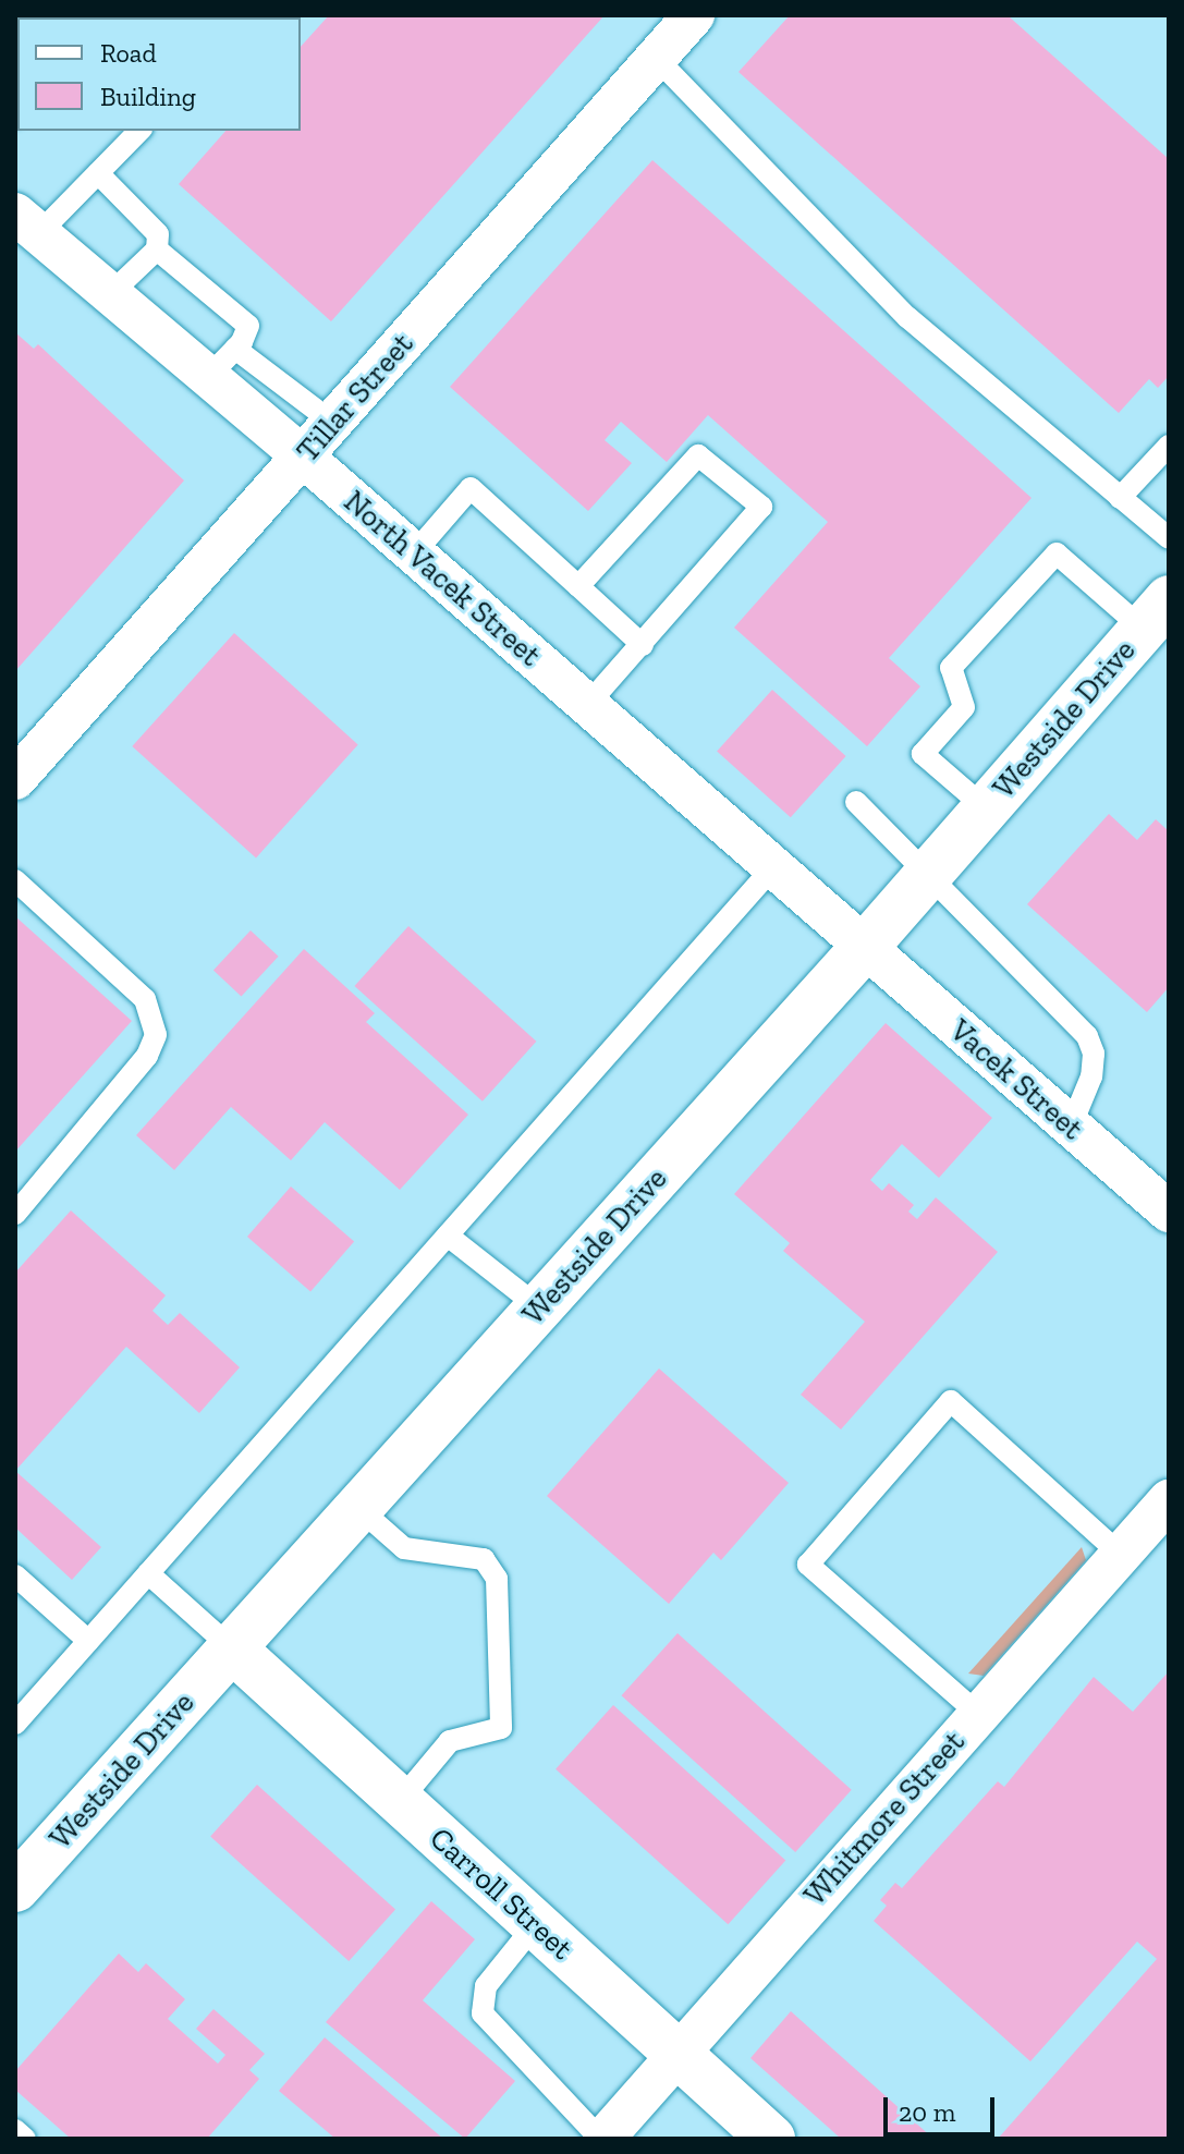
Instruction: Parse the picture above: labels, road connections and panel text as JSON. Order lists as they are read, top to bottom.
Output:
{
  "streets": {
    "main road": ["Westside Drive", "Carroll Street"],
    "street": [
      "Tillar Street",
      "North Vacek Street",
      "Vacek Street",
      "Whitmore Street"
    ]
  },
  "crossings": [
    ["Tillar Street", "North Vacek Street"],
    ["North Vacek Street", "Westside Drive"],
    ["North Vacek Street", "Vacek Street"],
    ["Westside Drive", "Vacek Street"],
    ["Westside Drive", "Carroll Street"],
    ["Whitmore Street", "Carroll Street"]
  ],
  "legend": ["Road", "Building"],
  "scale_bar": "20 m"
}
